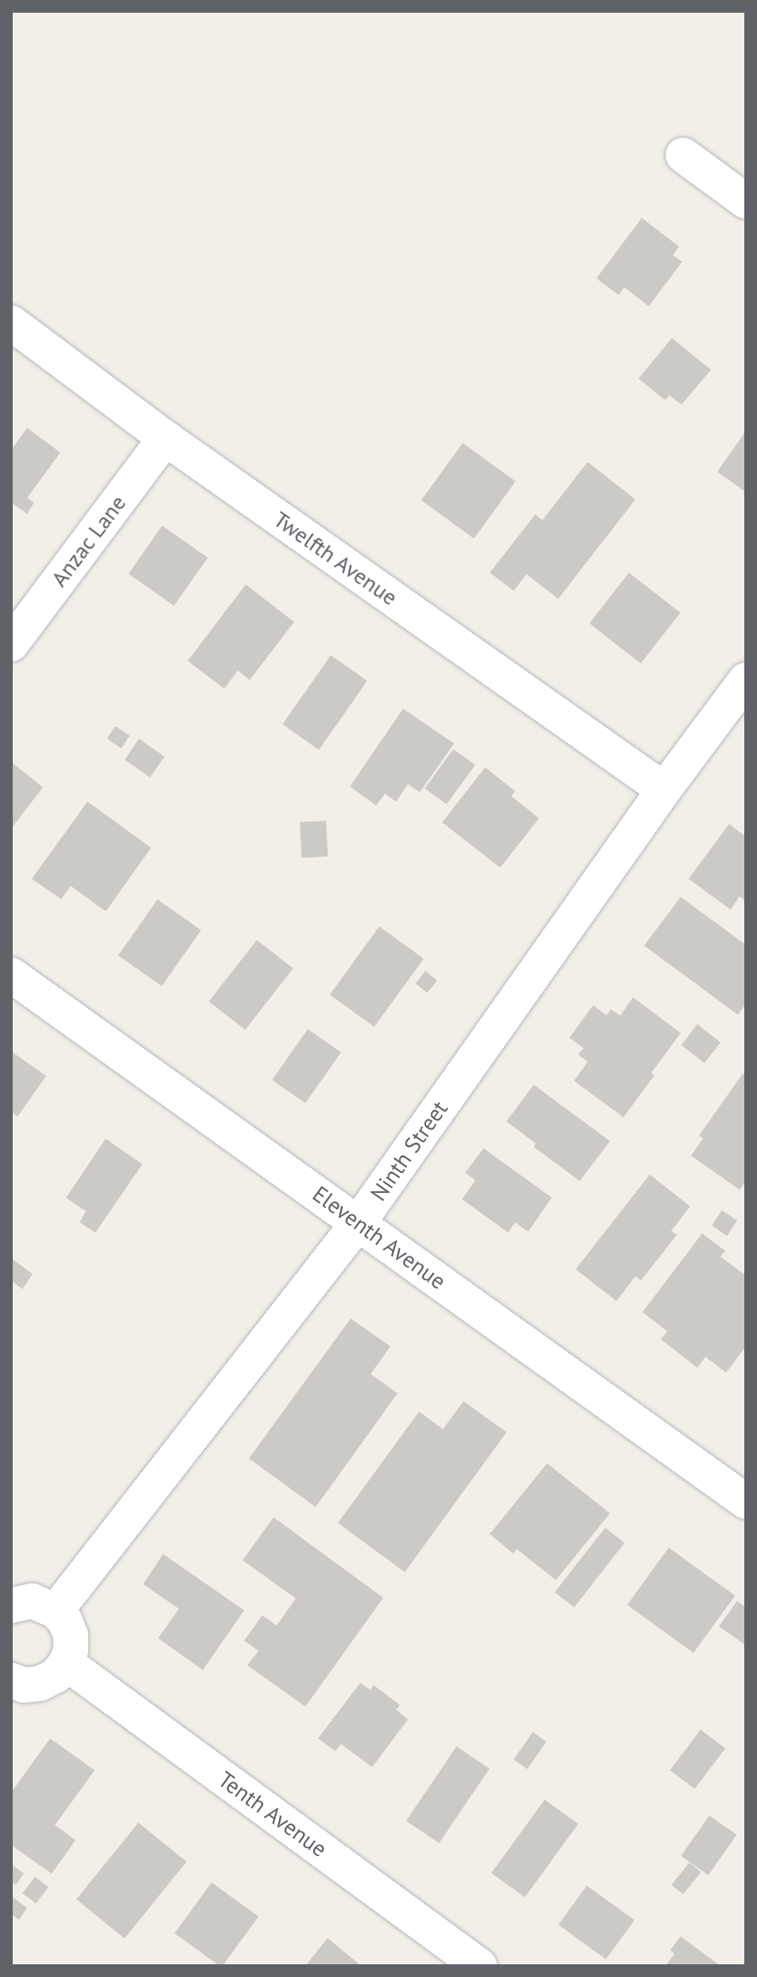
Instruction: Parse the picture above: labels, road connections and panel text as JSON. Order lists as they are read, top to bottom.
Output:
{
  "streets": {
    "street": [
      "Anzac Lane",
      "Twelfth Avenue",
      "Ninth Street",
      "Eleventh Avenue",
      "Tenth Avenue"
    ]
  },
  "crossings": [
    ["Anzac Lane", "Twelfth Avenue"],
    ["Twelfth Avenue", "Ninth Street"],
    ["Ninth Street", "Eleventh Avenue"]
  ]
}
